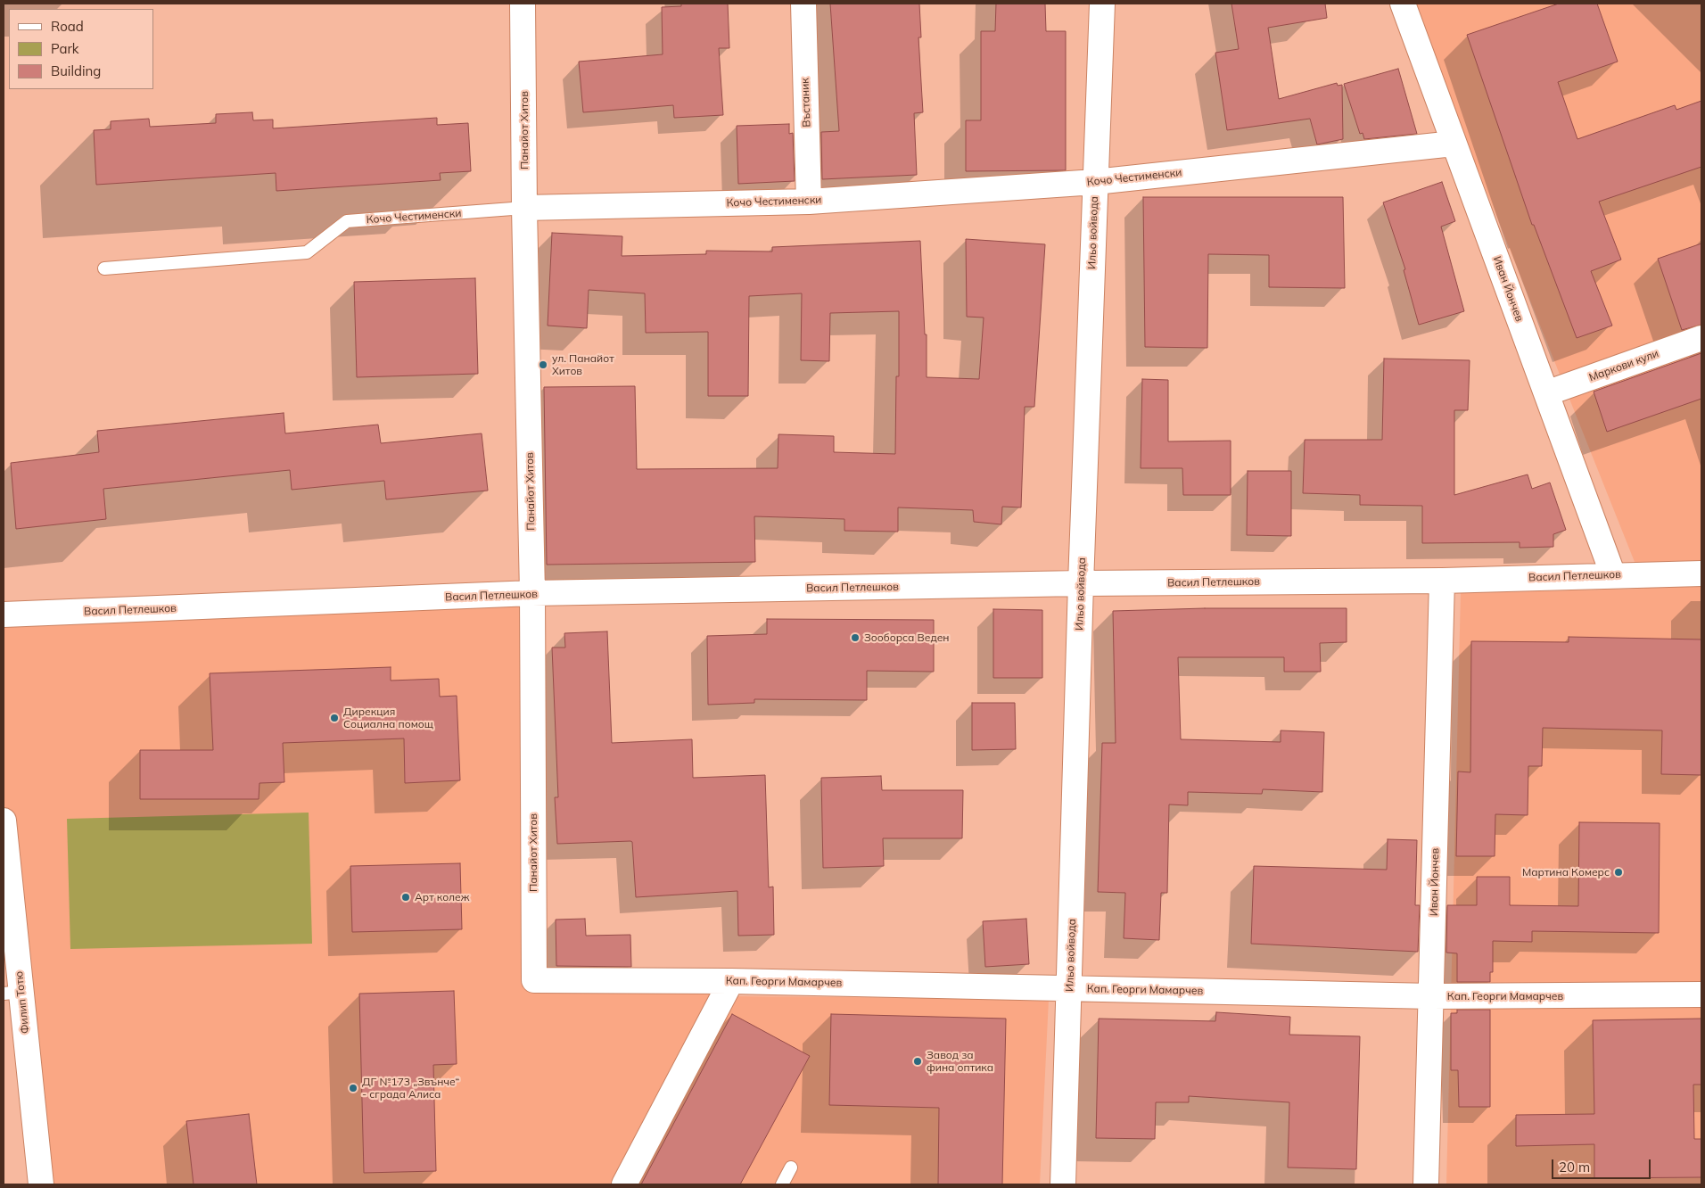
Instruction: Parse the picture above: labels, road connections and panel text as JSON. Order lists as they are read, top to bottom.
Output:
{
  "streets": {
    "street": [
      "Въстаник",
      "Панайот Хитов",
      "Кочо Честименски",
      "Ильо войвода",
      "Иван Йончев",
      "Маркови кули",
      "Васил Петлешков",
      "Кап. Георги Мамарчев",
      "Филип Тотю"
    ]
  },
  "crossings": [
    ["Въстаник", "Кочо Честименски"],
    ["Панайот Хитов", "Кочо Честименски"],
    ["Панайот Хитов", "Васил Петлешков"],
    ["Панайот Хитов", "Кап. Георги Мамарчев"],
    ["Кочо Честименски", "Ильо войвода"],
    ["Кочо Честименски", "Иван Йончев"],
    ["Ильо войвода", "Васил Петлешков"],
    ["Ильо войвода", "Кап. Георги Мамарчев"],
    ["Иван Йончев", "Маркови кули"],
    ["Иван Йончев", "Васил Петлешков"],
    ["Иван Йончев", "Кап. Георги Мамарчев"]
  ],
  "places": [
    "ул. Панайот Хитов",
    "Зооборса Веден",
    "Дирекция Социална помощ",
    "Мартина Комерс",
    "Арт колеж",
    "Завод за фина оптика",
    "ДГ №173 „Звънче“ - сграда Алиса"
  ],
  "legend": ["Road", "Park", "Building"],
  "scale_bar": "20 m"
}
